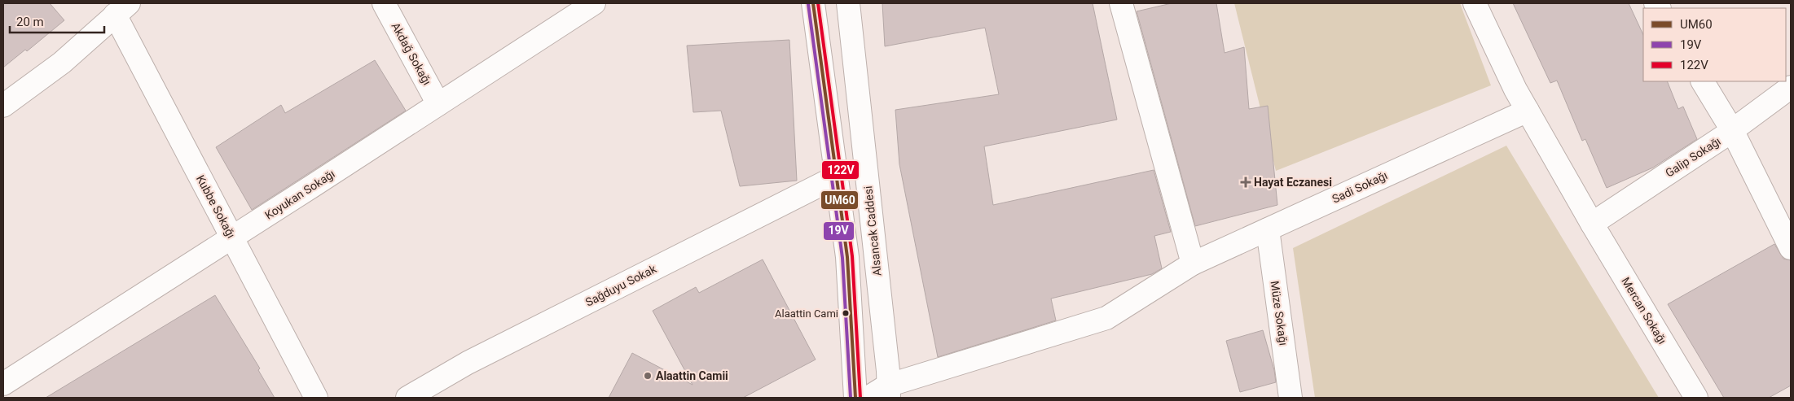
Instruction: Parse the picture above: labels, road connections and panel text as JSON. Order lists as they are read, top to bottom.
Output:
{
  "streets": {
    "street": [
      "Akdağ Sokağı",
      "Galip Sokağı",
      "Sadi Sokağı",
      "Koyukan Sokağı",
      "Kubbe Sokağı",
      "Alsancak Caddesi",
      "Sağduyu Sokak",
      "Mercan Sokağı",
      "Müze Sokağı"
    ]
  },
  "crossings": [
    ["Akdağ Sokağı", "Koyukan Sokağı"],
    ["Galip Sokağı", "Mercan Sokağı"],
    ["Sadi Sokağı", "Alsancak Caddesi"],
    ["Sadi Sokağı", "Mercan Sokağı"],
    ["Sadi Sokağı", "Müze Sokağı"],
    ["Koyukan Sokağı", "Kubbe Sokağı"]
  ],
  "places": {
    "health": ["Hayat Eczanesi"],
    "other": ["Alaattin Cami", "Alaattin Camii"]
  },
  "lines": ["transit line UM60", "transit line 122V", "transit line 19V"],
  "legend": ["UM60", "19V", "122V"],
  "scale_bar": "20 m"
}
